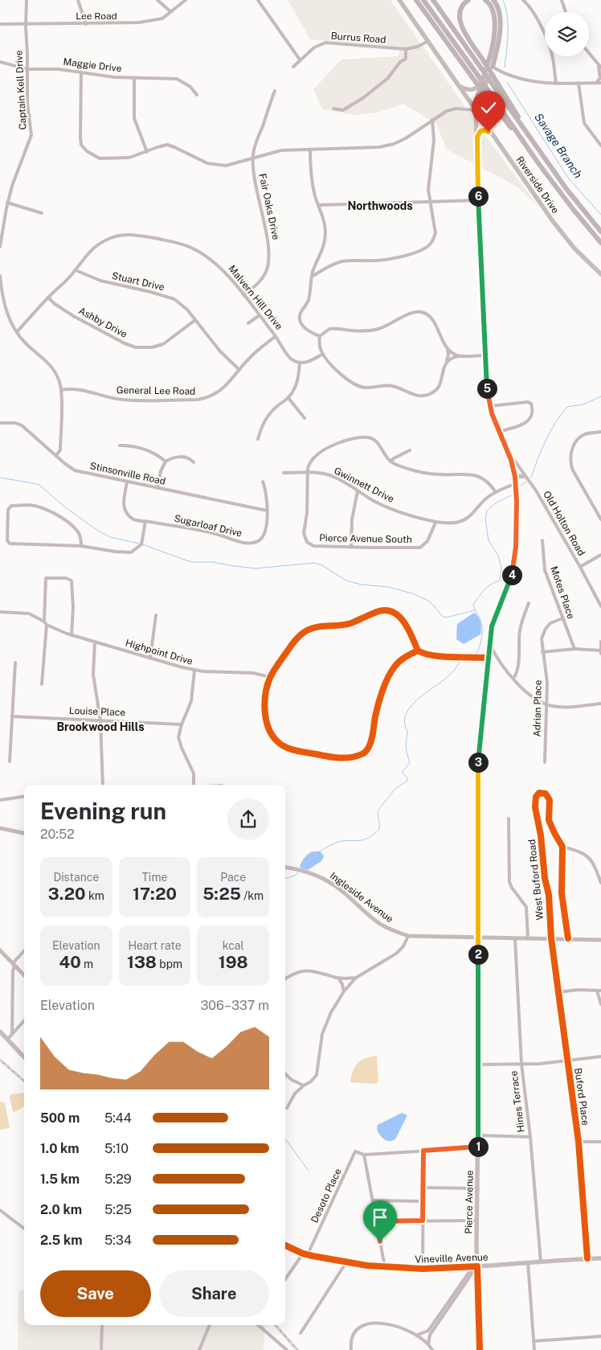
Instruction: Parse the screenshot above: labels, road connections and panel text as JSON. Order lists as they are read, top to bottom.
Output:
{
  "streets": {
    "main road": ["Riverside Drive", "Pierce Avenue", "Vineville Avenue"],
    "street": [
      "Lee Road",
      "Burrus Road",
      "Maggie Drive",
      "Captain Kell Drive",
      "Fair Oaks Drive",
      "Stuart Drive",
      "Malvern Hill Drive",
      "Ashby Drive",
      "General Lee Road",
      "Stinsonville Road",
      "Gwinnett Drive",
      "Old Holton Road",
      "Sugarloaf Drive",
      "Pierce Avenue South",
      "Motes Place",
      "Highpoint Drive",
      "Adrian Place",
      "Louise Place",
      "West Buford Road",
      "Ingleside Avenue",
      "Buford Place",
      "Hines Terrace",
      "Desoto Place"
    ]
  },
  "crossings": [
    ["Lee Road", "Captain Kell Drive"],
    ["Burrus Road", "Riverside Drive"],
    ["Maggie Drive", "Captain Kell Drive"],
    ["Riverside Drive", "Pierce Avenue"],
    ["Fair Oaks Drive", "Malvern Hill Drive"],
    ["Stuart Drive", "Malvern Hill Drive"],
    ["Stuart Drive", "Ashby Drive"],
    ["Stuart Drive", "General Lee Road"],
    ["Malvern Hill Drive", "Ashby Drive"],
    ["Malvern Hill Drive", "General Lee Road"],
    ["Stinsonville Road", "Sugarloaf Drive"],
    ["Gwinnett Drive", "Pierce Avenue South"],
    ["Old Holton Road", "Pierce Avenue"],
    ["Motes Place", "Adrian Place"],
    ["West Buford Road", "Ingleside Avenue"],
    ["West Buford Road", "Buford Place"],
    ["Ingleside Avenue", "Buford Place"],
    ["Ingleside Avenue", "Hines Terrace"],
    ["Ingleside Avenue", "Pierce Avenue"],
    ["Buford Place", "Vineville Avenue"],
    ["Hines Terrace", "Vineville Avenue"],
    ["Desoto Place", "Vineville Avenue"],
    ["Pierce Avenue", "Vineville Avenue"]
  ],
  "districts": ["Northwoods", "Brookwood Hills"],
  "water": ["Savage Branch"],
  "page": {
    "pins": [
      "6",
      "5",
      "4",
      "3",
      "2",
      "1"
    ],
    "heading": ["Evening run", "20:52"],
    "stats": [
      ["Distance", "3.20 km"],
      ["Time", "17:20"],
      ["Pace", "5:25 /km"],
      ["Elevation", "40 m"],
      ["Heart rate", "138 bpm"],
      ["kcal", "198"]
    ],
    "chart": ["Elevation", "306–337 m"],
    "list": [
      {
        "name": "500 m",
        "note": "5:44"
      },
      {
        "name": "1.0 km",
        "note": "5:10"
      },
      {
        "name": "1.5 km",
        "note": "5:29"
      },
      {
        "name": "2.0 km",
        "note": "5:25"
      },
      {
        "name": "2.5 km",
        "note": "5:34"
      }
    ],
    "buttons": ["Save", "Share"]
  }
}
